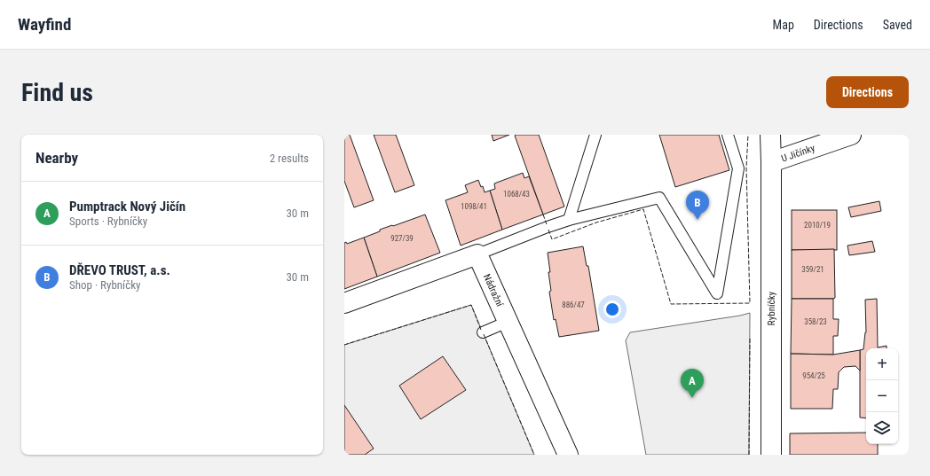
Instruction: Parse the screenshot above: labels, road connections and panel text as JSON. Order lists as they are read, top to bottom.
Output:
{
  "streets": {
    "street": ["U Jičínky", "Nádražní", "Rybníčky"]
  },
  "crossings": [
    ["U Jičínky", "Rybníčky"]
  ],
  "house_numbers": [
    "1068/43",
    "1098/41",
    "2010/19",
    "927/39",
    "359/21",
    "886/47",
    "358/23",
    "954/25"
  ],
  "page": {
    "header": "Wayfind",
    "nav": ["Map", "Directions", "Saved"],
    "buttons": "Directions",
    "title": "Find us",
    "heading": ["Nearby", "2 results"],
    "list": [
      {
        "mark": "A",
        "name": "Pumptrack Nový Jičín",
        "note": "Sports · Rybníčky",
        "value": "30 m"
      },
      {
        "mark": "B",
        "name": "DŘEVO TRUST, a.s.",
        "note": "Shop · Rybníčky",
        "value": "30 m"
      }
    ],
    "pins": ["B", "A"],
    "map_buttons": ["+", "−"]
  }
}
